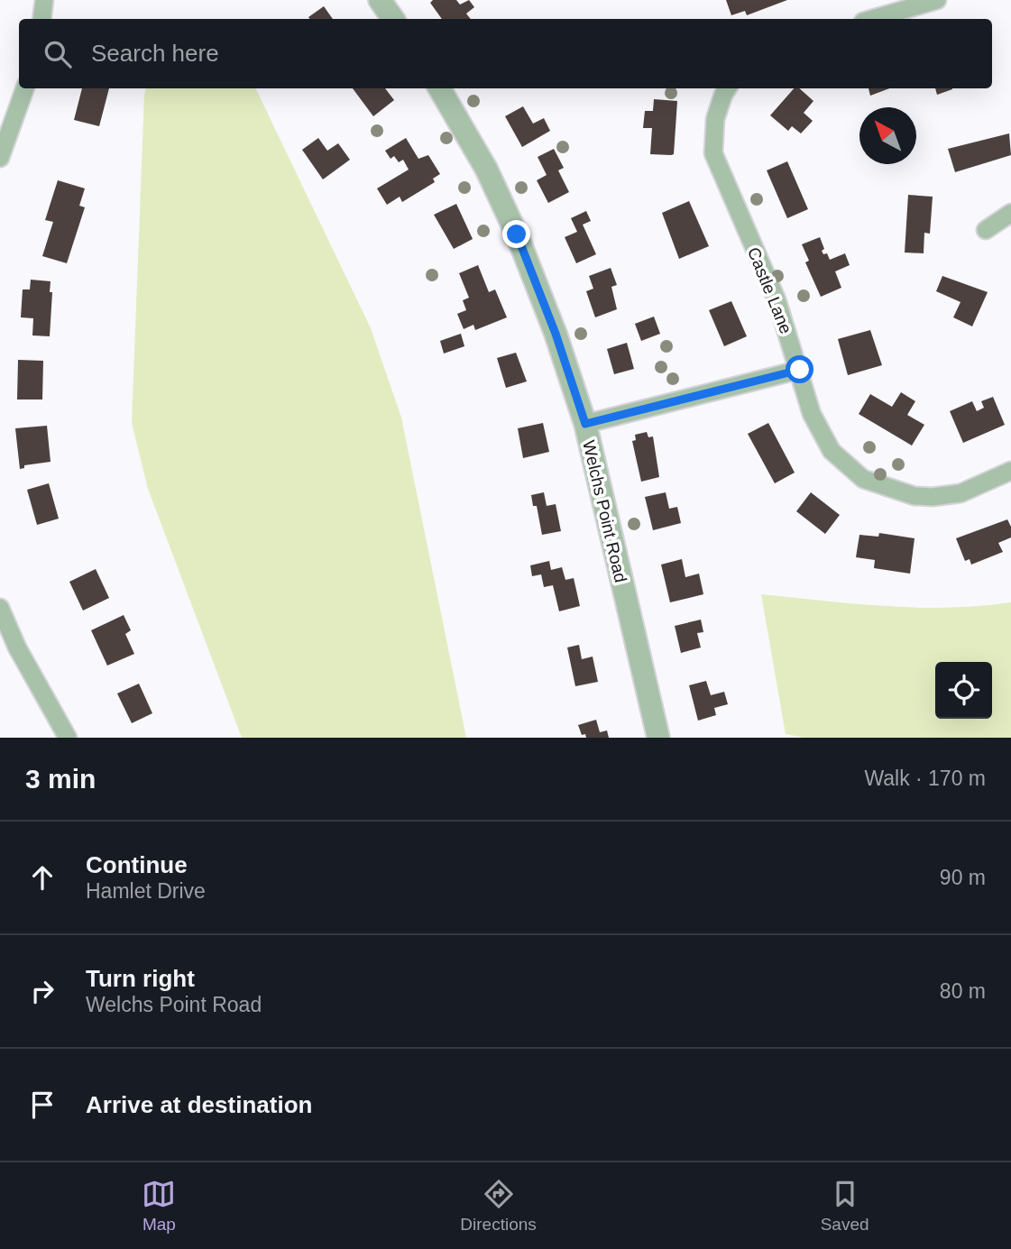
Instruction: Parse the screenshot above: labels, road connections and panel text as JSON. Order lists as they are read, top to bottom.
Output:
{
  "streets": {
    "street": ["Castle Lane", "Welchs Point Road"]
  },
  "north": "top left",
  "page": {
    "search": "Search here",
    "heading": ["3 min", "Walk · 170 m"],
    "list": [
      ["Continue", "Hamlet Drive", "90 m"],
      ["Turn right", "Welchs Point Road", "80 m"],
      "Arrive at destination"
    ],
    "nav": ["Map", "Directions", "Saved"]
  }
}
